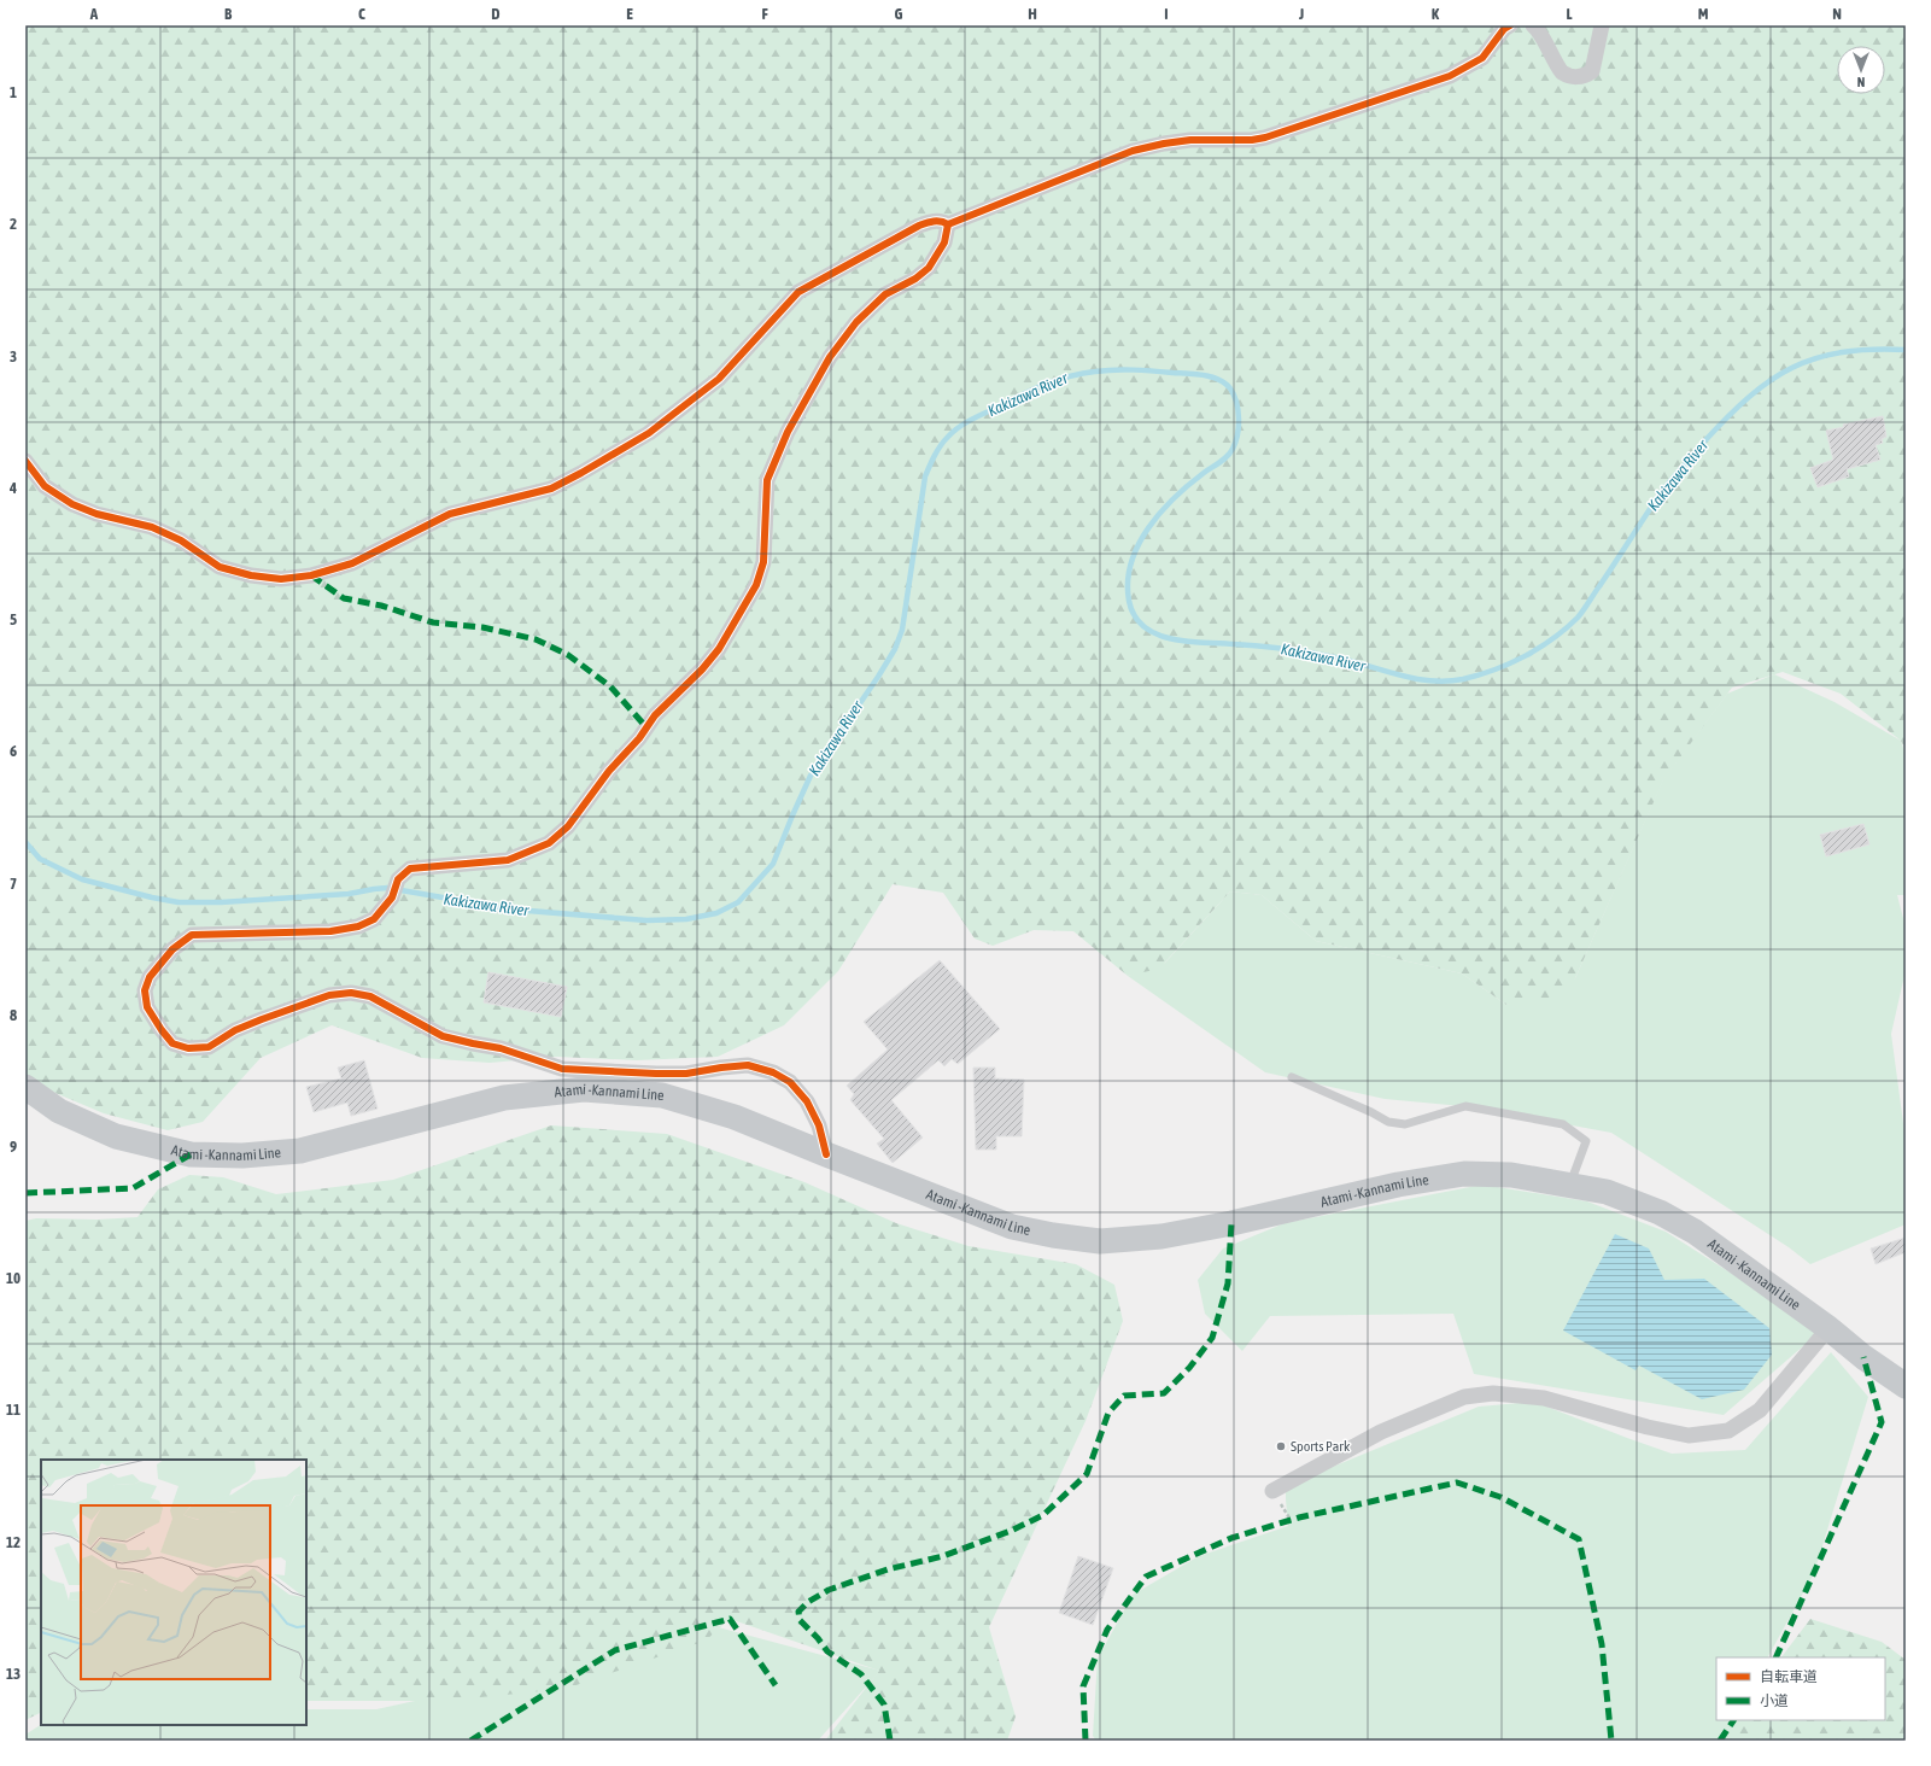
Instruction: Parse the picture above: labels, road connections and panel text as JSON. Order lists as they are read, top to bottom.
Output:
{
  "streets": {
    "main road": ["Atami -Kannami Line"]
  },
  "water": ["Kakizawa River"],
  "places": ["Sports Park"],
  "legend": ["自転車道", "小道"],
  "north": "bottom",
  "grid": {
    "columns": [
      "A",
      "B",
      "C",
      "D",
      "E",
      "F",
      "G",
      "H",
      "I",
      "J",
      "K",
      "L",
      "M",
      "N"
    ],
    "rows": [
      "1",
      "2",
      "3",
      "4",
      "5",
      "6",
      "7",
      "8",
      "9",
      "10",
      "11",
      "12",
      "13"
    ]
  }
}
